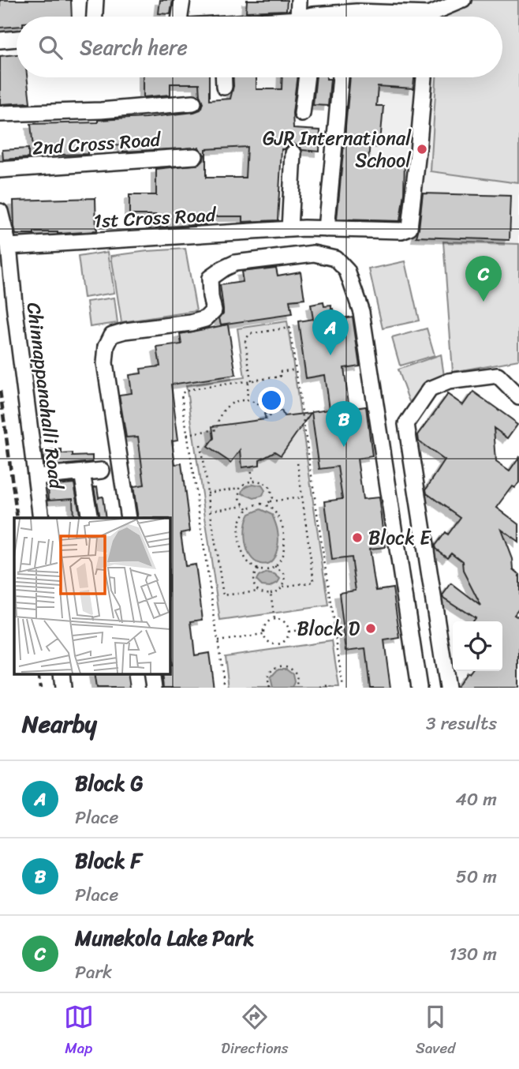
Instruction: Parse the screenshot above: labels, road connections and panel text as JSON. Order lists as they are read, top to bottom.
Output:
{
  "streets": {
    "street": ["2nd Cross Road", "1st Cross Road", "Chinnappanahalli Road"]
  },
  "crossings": [
    ["1st Cross Road", "Chinnappanahalli Road"]
  ],
  "places": ["GJR International School", "Block E", "Block D"],
  "page": {
    "search": "Search here",
    "pins": ["C", "A", "B"],
    "heading": ["Nearby", "3 results"],
    "list": [
      {
        "mark": "A",
        "name": "Block G",
        "note": "Place",
        "value": "40 m"
      },
      {
        "mark": "B",
        "name": "Block F",
        "note": "Place",
        "value": "50 m"
      },
      {
        "mark": "C",
        "name": "Munekola Lake Park",
        "note": "Park",
        "value": "130 m"
      }
    ],
    "nav": ["Map", "Directions", "Saved"]
  }
}
